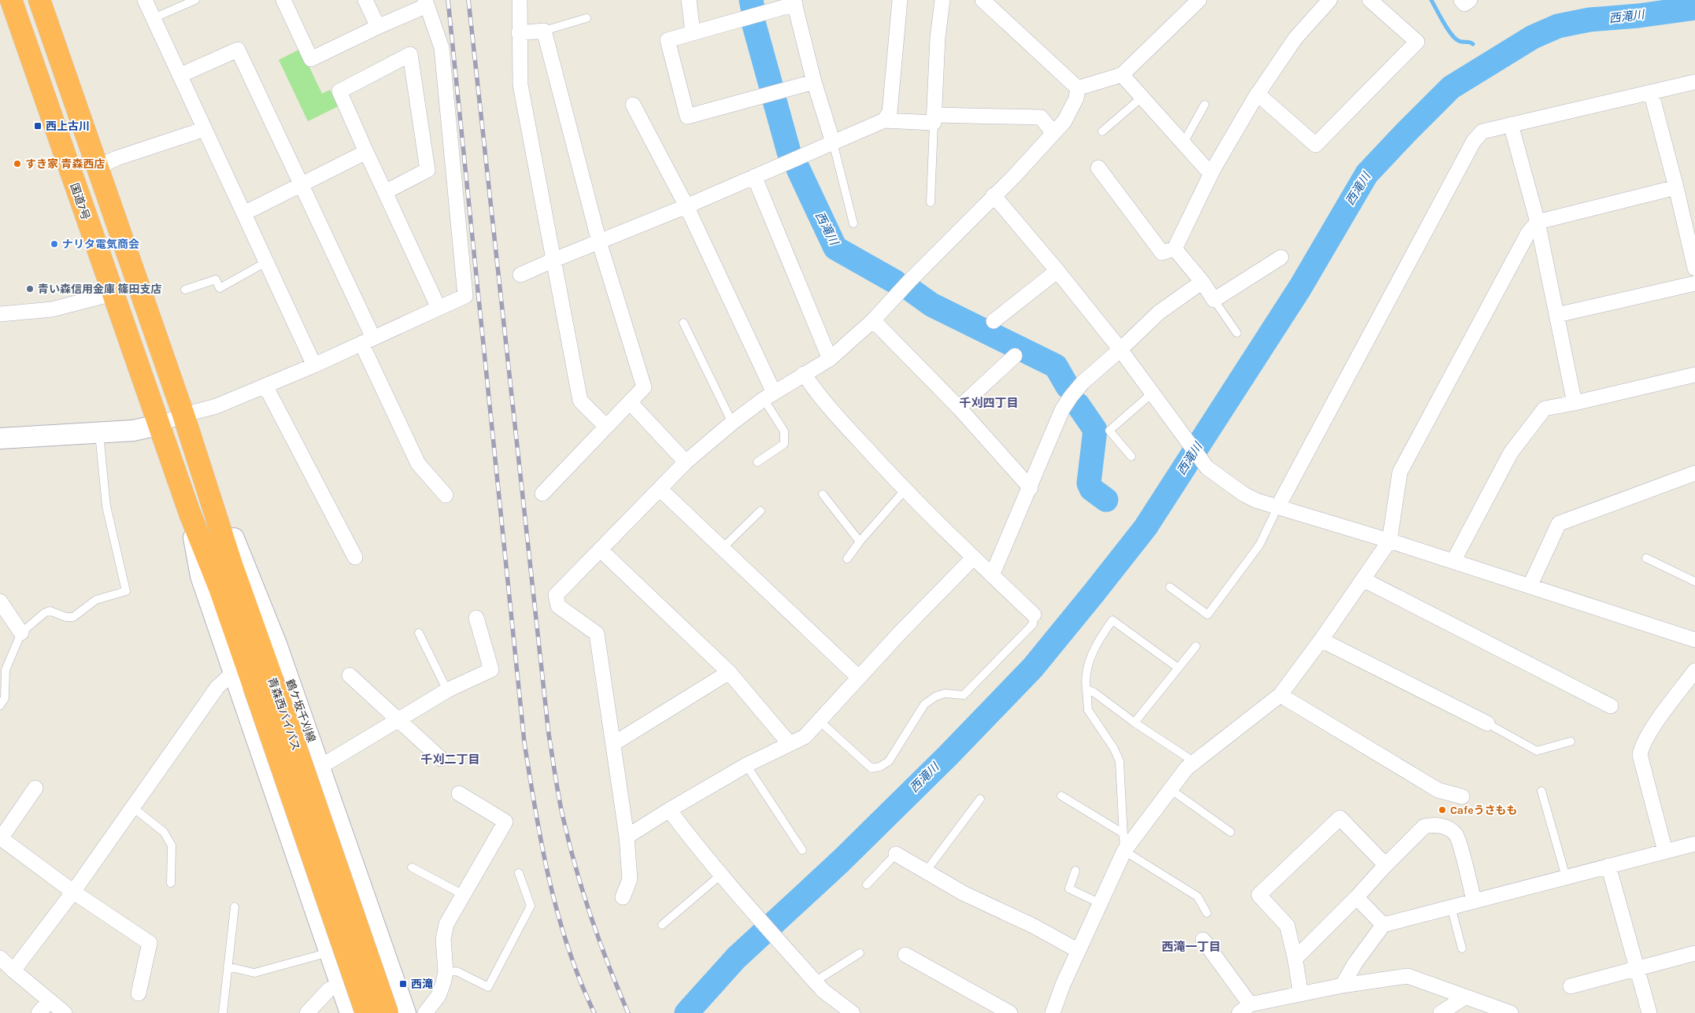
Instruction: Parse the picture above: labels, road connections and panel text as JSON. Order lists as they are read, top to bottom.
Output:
{
  "streets": {
    "highway": ["国道7号", "青森西バイパス"],
    "main road": ["鶴ケ坂千刈線"]
  },
  "crossings": [
    ["国道7号", "青森西バイパス"],
    ["鶴ケ坂千刈線", "青森西バイパス"]
  ],
  "districts": ["千刈四丁目", "千刈二丁目", "西滝一丁目"],
  "water": ["西滝川"],
  "places": {
    "transit": ["西上古川", "西滝"],
    "other": [
      "すき家 青森西店",
      "ナリタ電気商会",
      "青い森信用金庫 篠田支店",
      "Cafeうさもも"
    ]
  }
}
